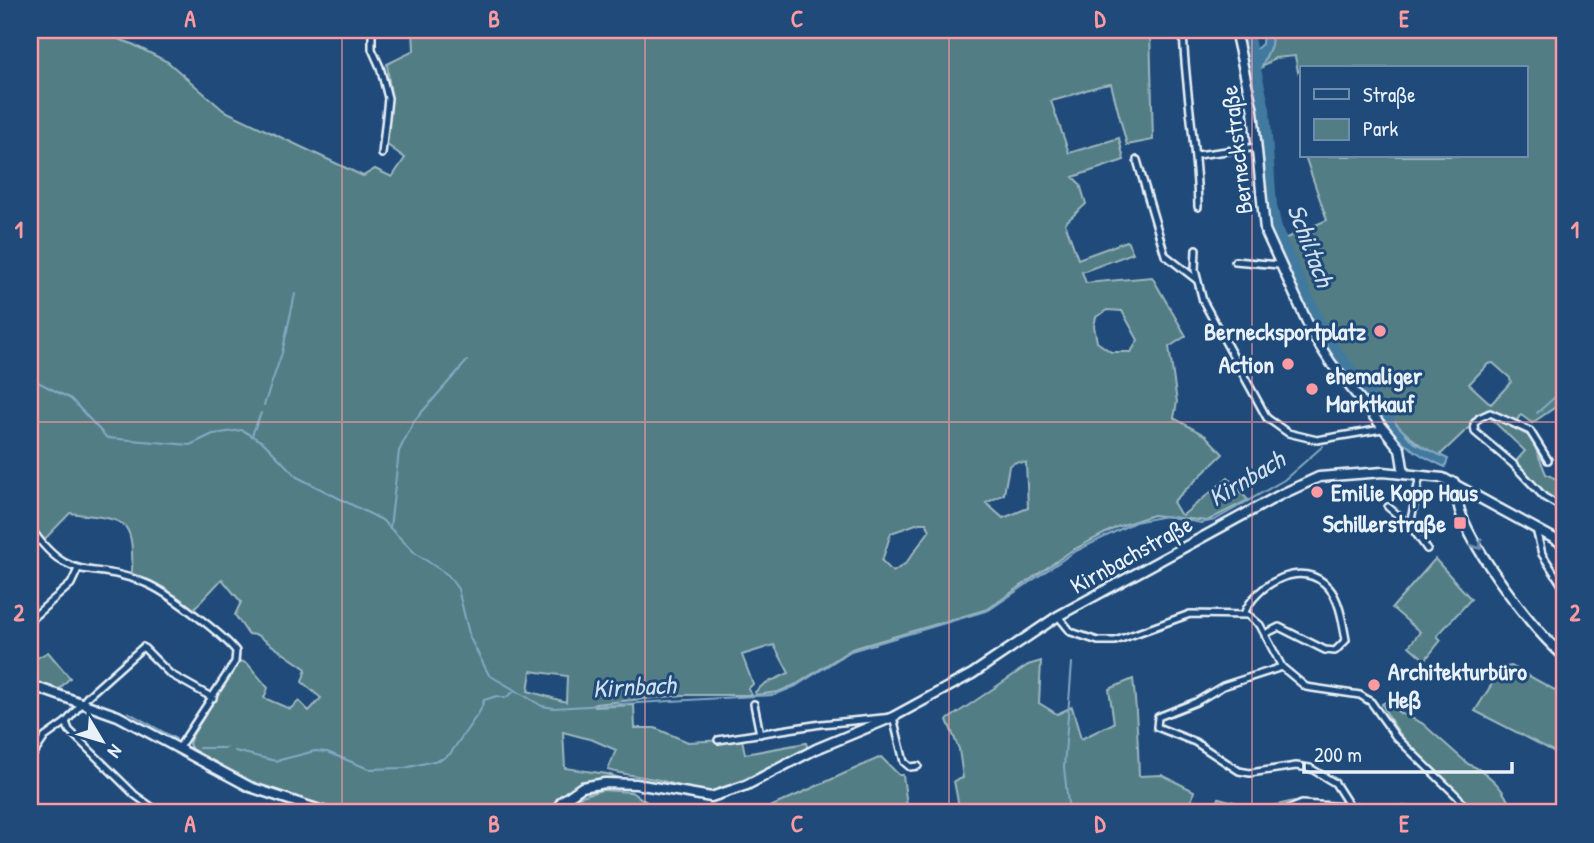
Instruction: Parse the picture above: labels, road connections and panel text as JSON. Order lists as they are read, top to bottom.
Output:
{
  "streets": {
    "main road": ["Berneckstraße", "Kirnbachstraße"]
  },
  "crossings": [
    ["Berneckstraße", "Kirnbachstraße"]
  ],
  "water": ["Schiltach", "Kirnbach"],
  "places": {
    "other": [
      "Bernecksportplatz",
      "Action",
      "ehemaliger Marktkauf",
      "Emilie Kopp Haus",
      "Architekturbüro Heß"
    ],
    "transit": ["Schillerstraße"]
  },
  "legend": ["Straße", "Park"],
  "scale_bar": "200 m",
  "north": "bottom right",
  "grid": {
    "columns": [
      "A",
      "B",
      "C",
      "D",
      "E"
    ],
    "rows": ["1", "2"]
  }
}
